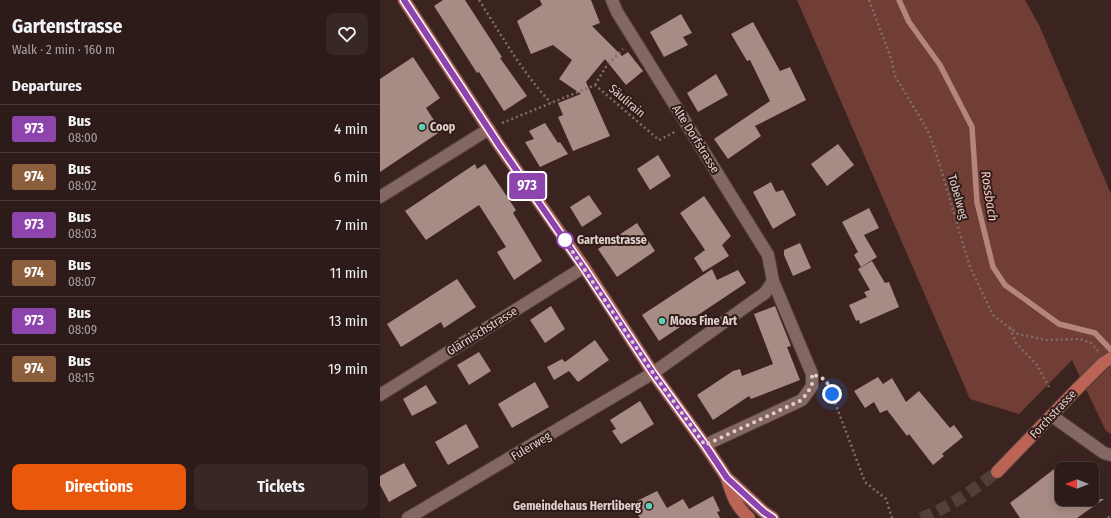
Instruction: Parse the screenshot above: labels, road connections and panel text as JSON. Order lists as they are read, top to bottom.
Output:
{
  "streets": {
    "main road": ["Forchstrasse"],
    "street": ["Alte Dorfstrasse", "Glärnischstrasse", "Fulerweg"],
    "path": ["Säulirain", "Tobelweg"]
  },
  "crossings": [
    ["Säulirain", "Alte Dorfstrasse"]
  ],
  "water": ["Rossbach"],
  "places": [
    "Coop",
    "Gartenstrasse",
    "Moos Fine Art",
    "Gemeindehaus Herrliberg"
  ],
  "lines": ["bus line 973"],
  "north": "left",
  "page": {
    "heading": [
      ["Gartenstrasse", "Walk · 2 min · 160 m"],
      "Departures"
    ],
    "on_map": "973",
    "list": [
      {
        "mark": "973",
        "name": "Bus",
        "note": "08:00",
        "value": "4 min"
      },
      {
        "mark": "974",
        "name": "Bus",
        "note": "08:02",
        "value": "6 min"
      },
      {
        "mark": "973",
        "name": "Bus",
        "note": "08:03",
        "value": "7 min"
      },
      {
        "mark": "974",
        "name": "Bus",
        "note": "08:07",
        "value": "11 min"
      },
      {
        "mark": "973",
        "name": "Bus",
        "note": "08:09",
        "value": "13 min"
      },
      {
        "mark": "974",
        "name": "Bus",
        "note": "08:15",
        "value": "19 min"
      }
    ],
    "buttons": ["Directions", "Tickets"]
  }
}
